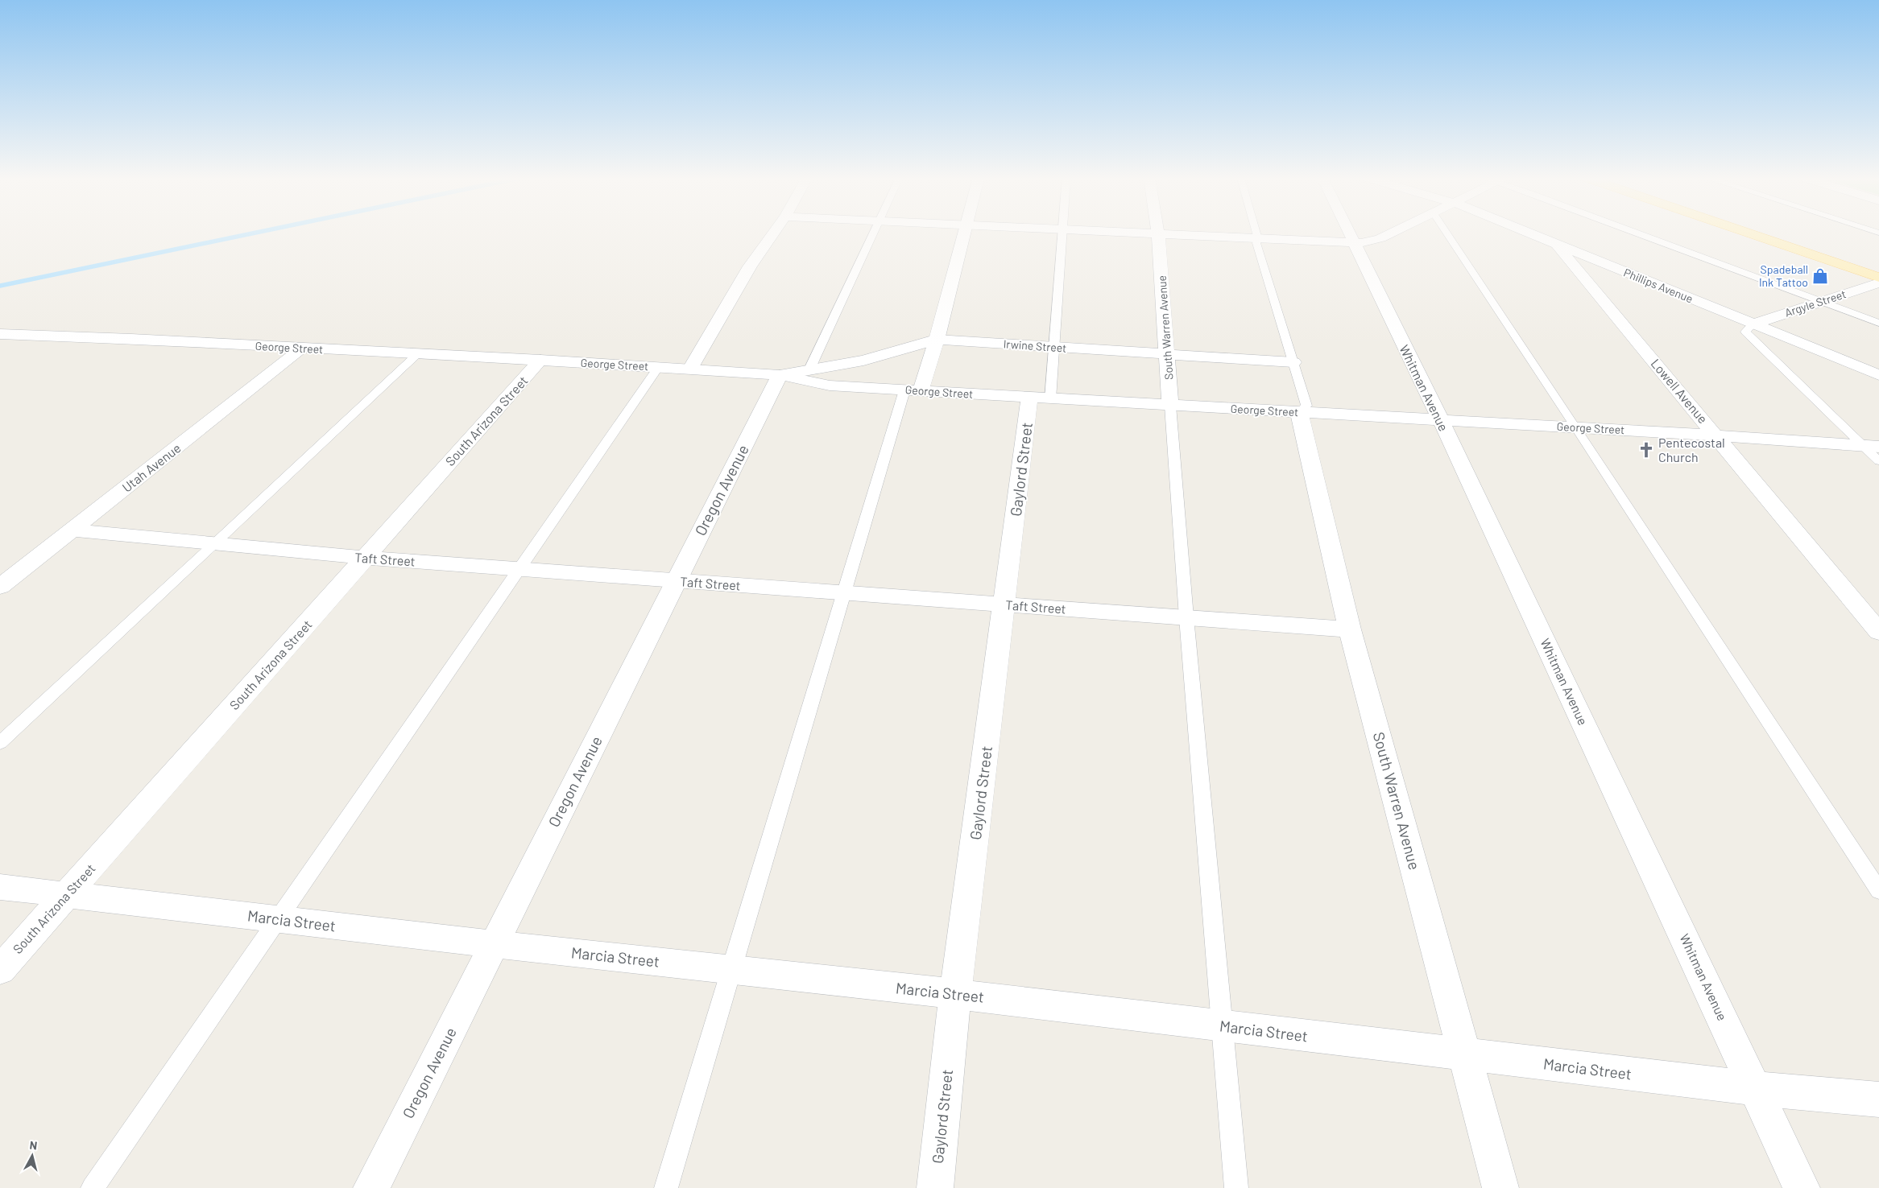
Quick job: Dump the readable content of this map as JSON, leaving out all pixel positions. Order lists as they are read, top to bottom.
{
  "streets": {
    "street": [
      "Phillips Avenue",
      "Argyle Street",
      "South Warren Avenue",
      "Irwine Street",
      "George Street",
      "Whitman Avenue",
      "Lowell Avenue",
      "South Arizona Street",
      "Utah Avenue",
      "Gaylord Street",
      "Oregon Avenue",
      "Taft Street",
      "Marcia Street"
    ]
  },
  "crossings": [
    ["Phillips Avenue", "Argyle Street"],
    ["Phillips Avenue", "Lowell Avenue"],
    ["South Warren Avenue", "Irwine Street"],
    ["South Warren Avenue", "George Street"],
    ["South Warren Avenue", "Taft Street"],
    ["South Warren Avenue", "Marcia Street"],
    ["Irwine Street", "George Street"],
    ["Irwine Street", "Oregon Avenue"],
    ["George Street", "Whitman Avenue"],
    ["George Street", "Lowell Avenue"],
    ["George Street", "South Arizona Street"],
    ["George Street", "Utah Avenue"],
    ["George Street", "Gaylord Street"],
    ["George Street", "Oregon Avenue"],
    ["Whitman Avenue", "Marcia Street"],
    ["South Arizona Street", "Taft Street"],
    ["South Arizona Street", "Marcia Street"],
    ["Utah Avenue", "Taft Street"],
    ["Gaylord Street", "Taft Street"],
    ["Gaylord Street", "Marcia Street"],
    ["Oregon Avenue", "Taft Street"],
    ["Oregon Avenue", "Marcia Street"]
  ],
  "places": {
    "shop": ["Spadeball Ink Tattoo"],
    "church": ["Pentecostal Church"]
  },
  "north": "top"
}
